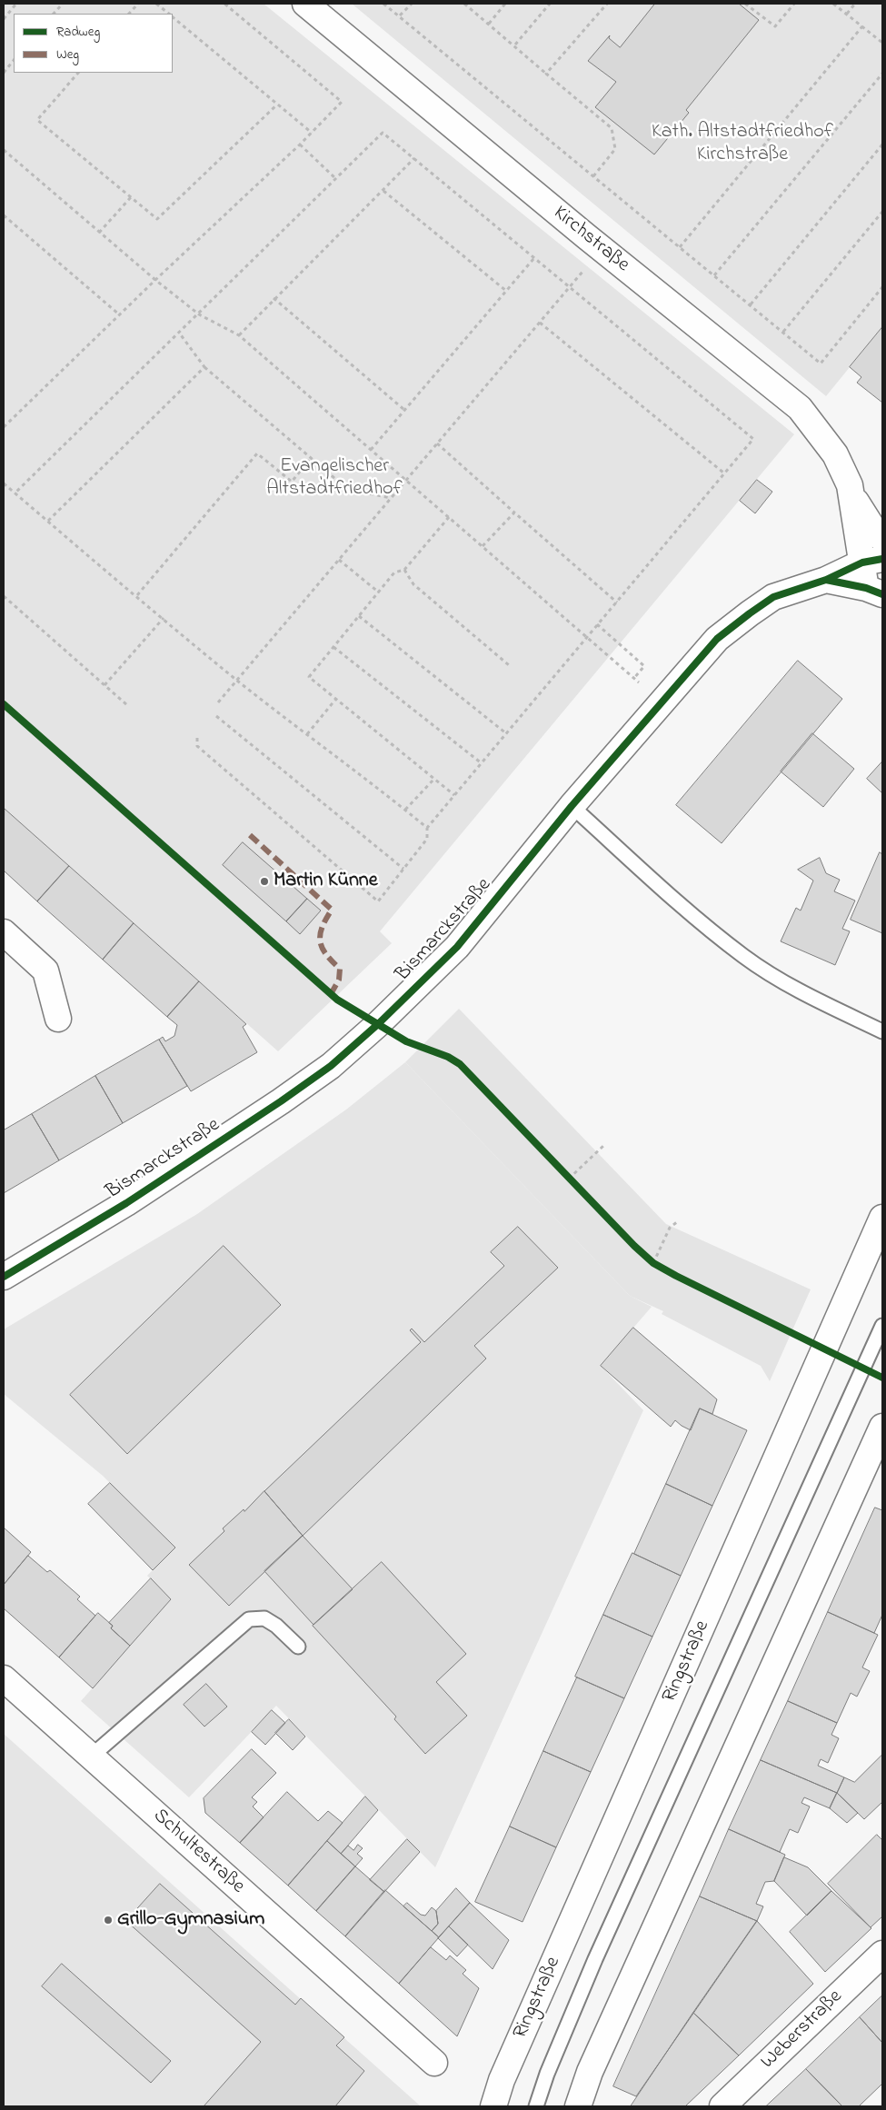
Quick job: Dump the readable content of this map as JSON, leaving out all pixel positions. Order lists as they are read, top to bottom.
{
  "streets": {
    "street": [
      "Kirchstraße",
      "Bismarckstraße",
      "Ringstraße",
      "Schultestraße",
      "Weberstraße"
    ]
  },
  "crossings": [
    ["Kirchstraße", "Bismarckstraße"]
  ],
  "parks": ["Kath. Altstadtfriedhof Kirchstraße", "Evangelischer Altstadtfriedhof"],
  "places": ["Martin Künne", "Grillo-Gymnasium"],
  "legend": ["Radweg", "Weg"]
}
